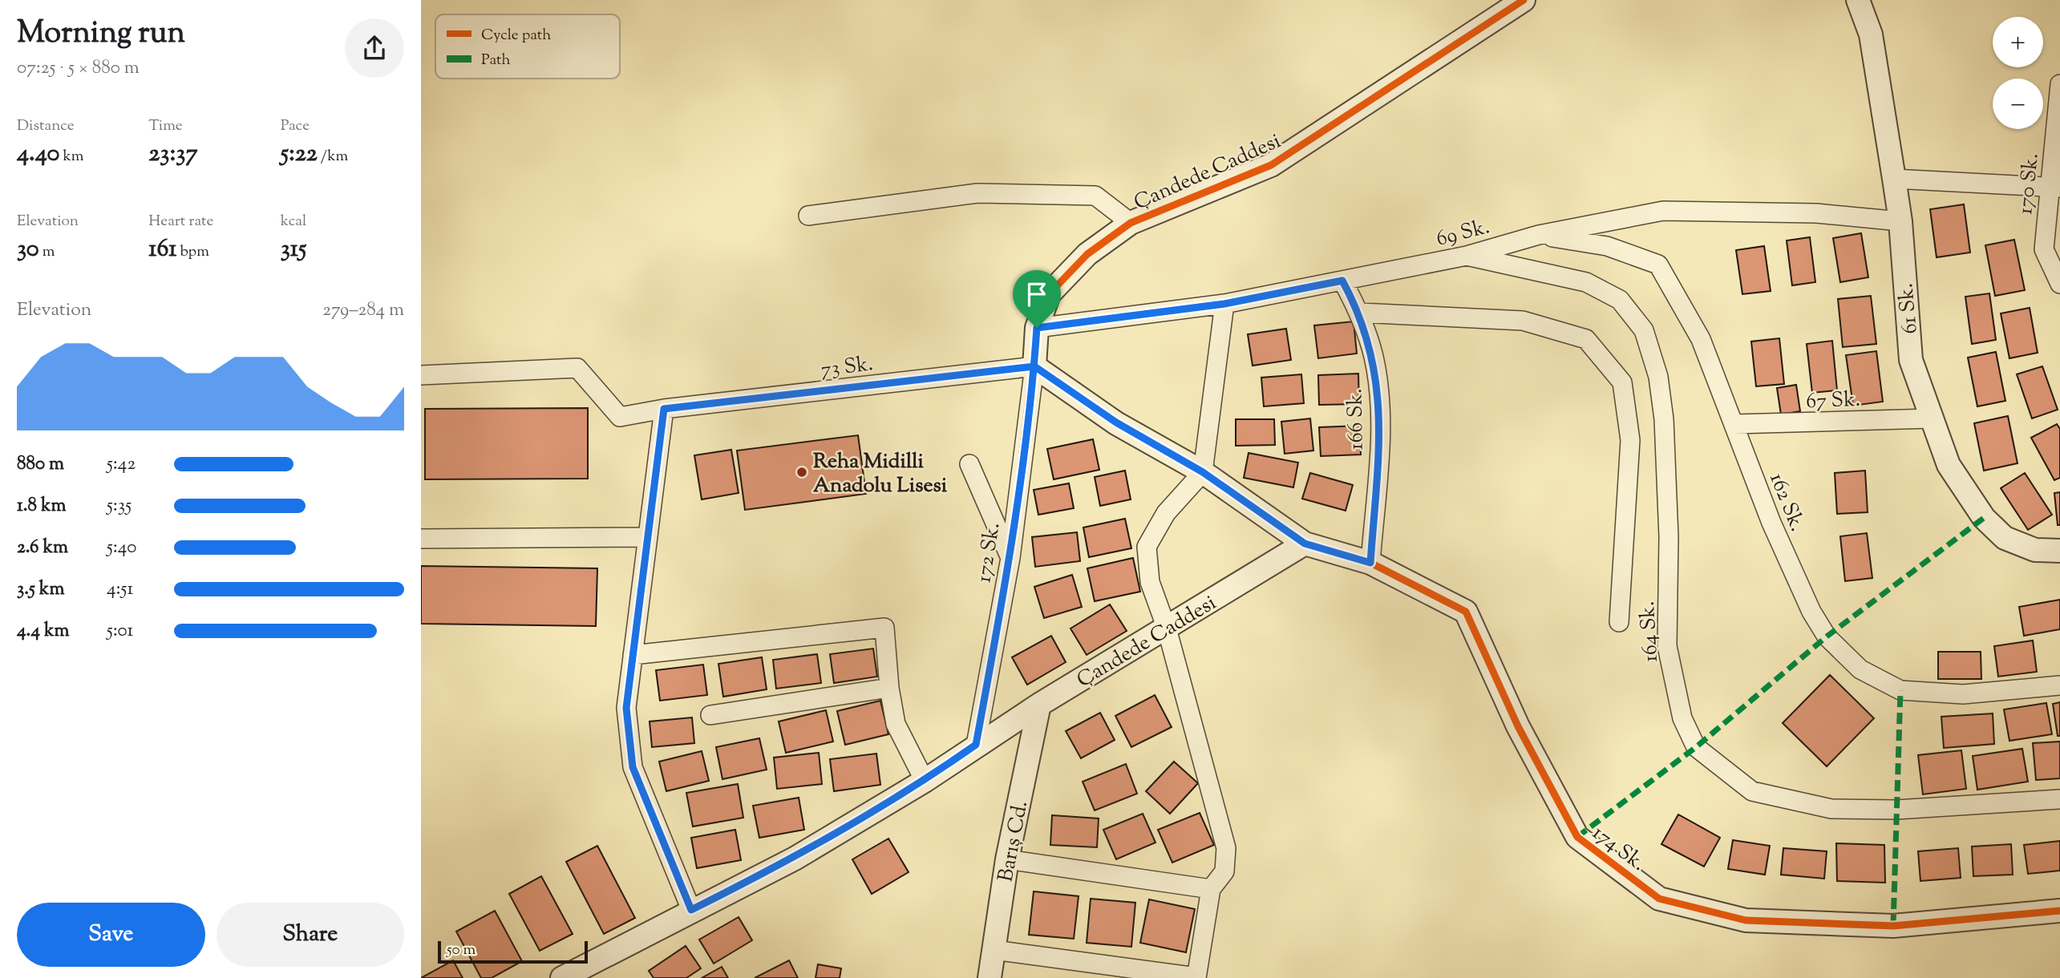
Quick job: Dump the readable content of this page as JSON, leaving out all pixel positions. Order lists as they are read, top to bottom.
{
  "streets": {
    "street": [
      "Çandede Caddesi",
      "170 Sk.",
      "69 Sk.",
      "61 Sk.",
      "73 Sk.",
      "67 Sk.",
      "166 Sk.",
      "162 Sk.",
      "172 Sk.",
      "164 Sk.",
      "Barış Cd.",
      "174 Sk."
    ]
  },
  "crossings": [
    ["Çandede Caddesi", "69 Sk."],
    ["Çandede Caddesi", "73 Sk."],
    ["Çandede Caddesi", "172 Sk."],
    ["Çandede Caddesi", "Barış Cd."],
    ["Çandede Caddesi", "174 Sk."],
    ["69 Sk.", "61 Sk."],
    ["69 Sk.", "166 Sk."],
    ["69 Sk.", "162 Sk."],
    ["69 Sk.", "164 Sk."],
    ["61 Sk.", "67 Sk."],
    ["73 Sk.", "172 Sk."],
    ["67 Sk.", "162 Sk."],
    ["166 Sk.", "174 Sk."]
  ],
  "places": ["Reha Midilli Anadolu Lisesi"],
  "legend": ["Cycle path", "Path"],
  "scale_bar": "50 m",
  "page": {
    "heading": ["Morning run", "07:25 · 5 × 880 m"],
    "map_buttons": ["+", "−"],
    "stats": [
      ["Distance", "4.40 km"],
      ["Time", "23:37"],
      ["Pace", "5:22 /km"],
      ["Elevation", "30 m"],
      ["Heart rate", "161 bpm"],
      ["kcal", "315"]
    ],
    "chart": ["Elevation", "279–284 m"],
    "list": [
      {
        "name": "880 m",
        "note": "5:42"
      },
      {
        "name": "1.8 km",
        "note": "5:35"
      },
      {
        "name": "2.6 km",
        "note": "5:40"
      },
      {
        "name": "3.5 km",
        "note": "4:51"
      },
      {
        "name": "4.4 km",
        "note": "5:01"
      }
    ],
    "buttons": ["Save", "Share"],
    "scale": "50 m"
  }
}
